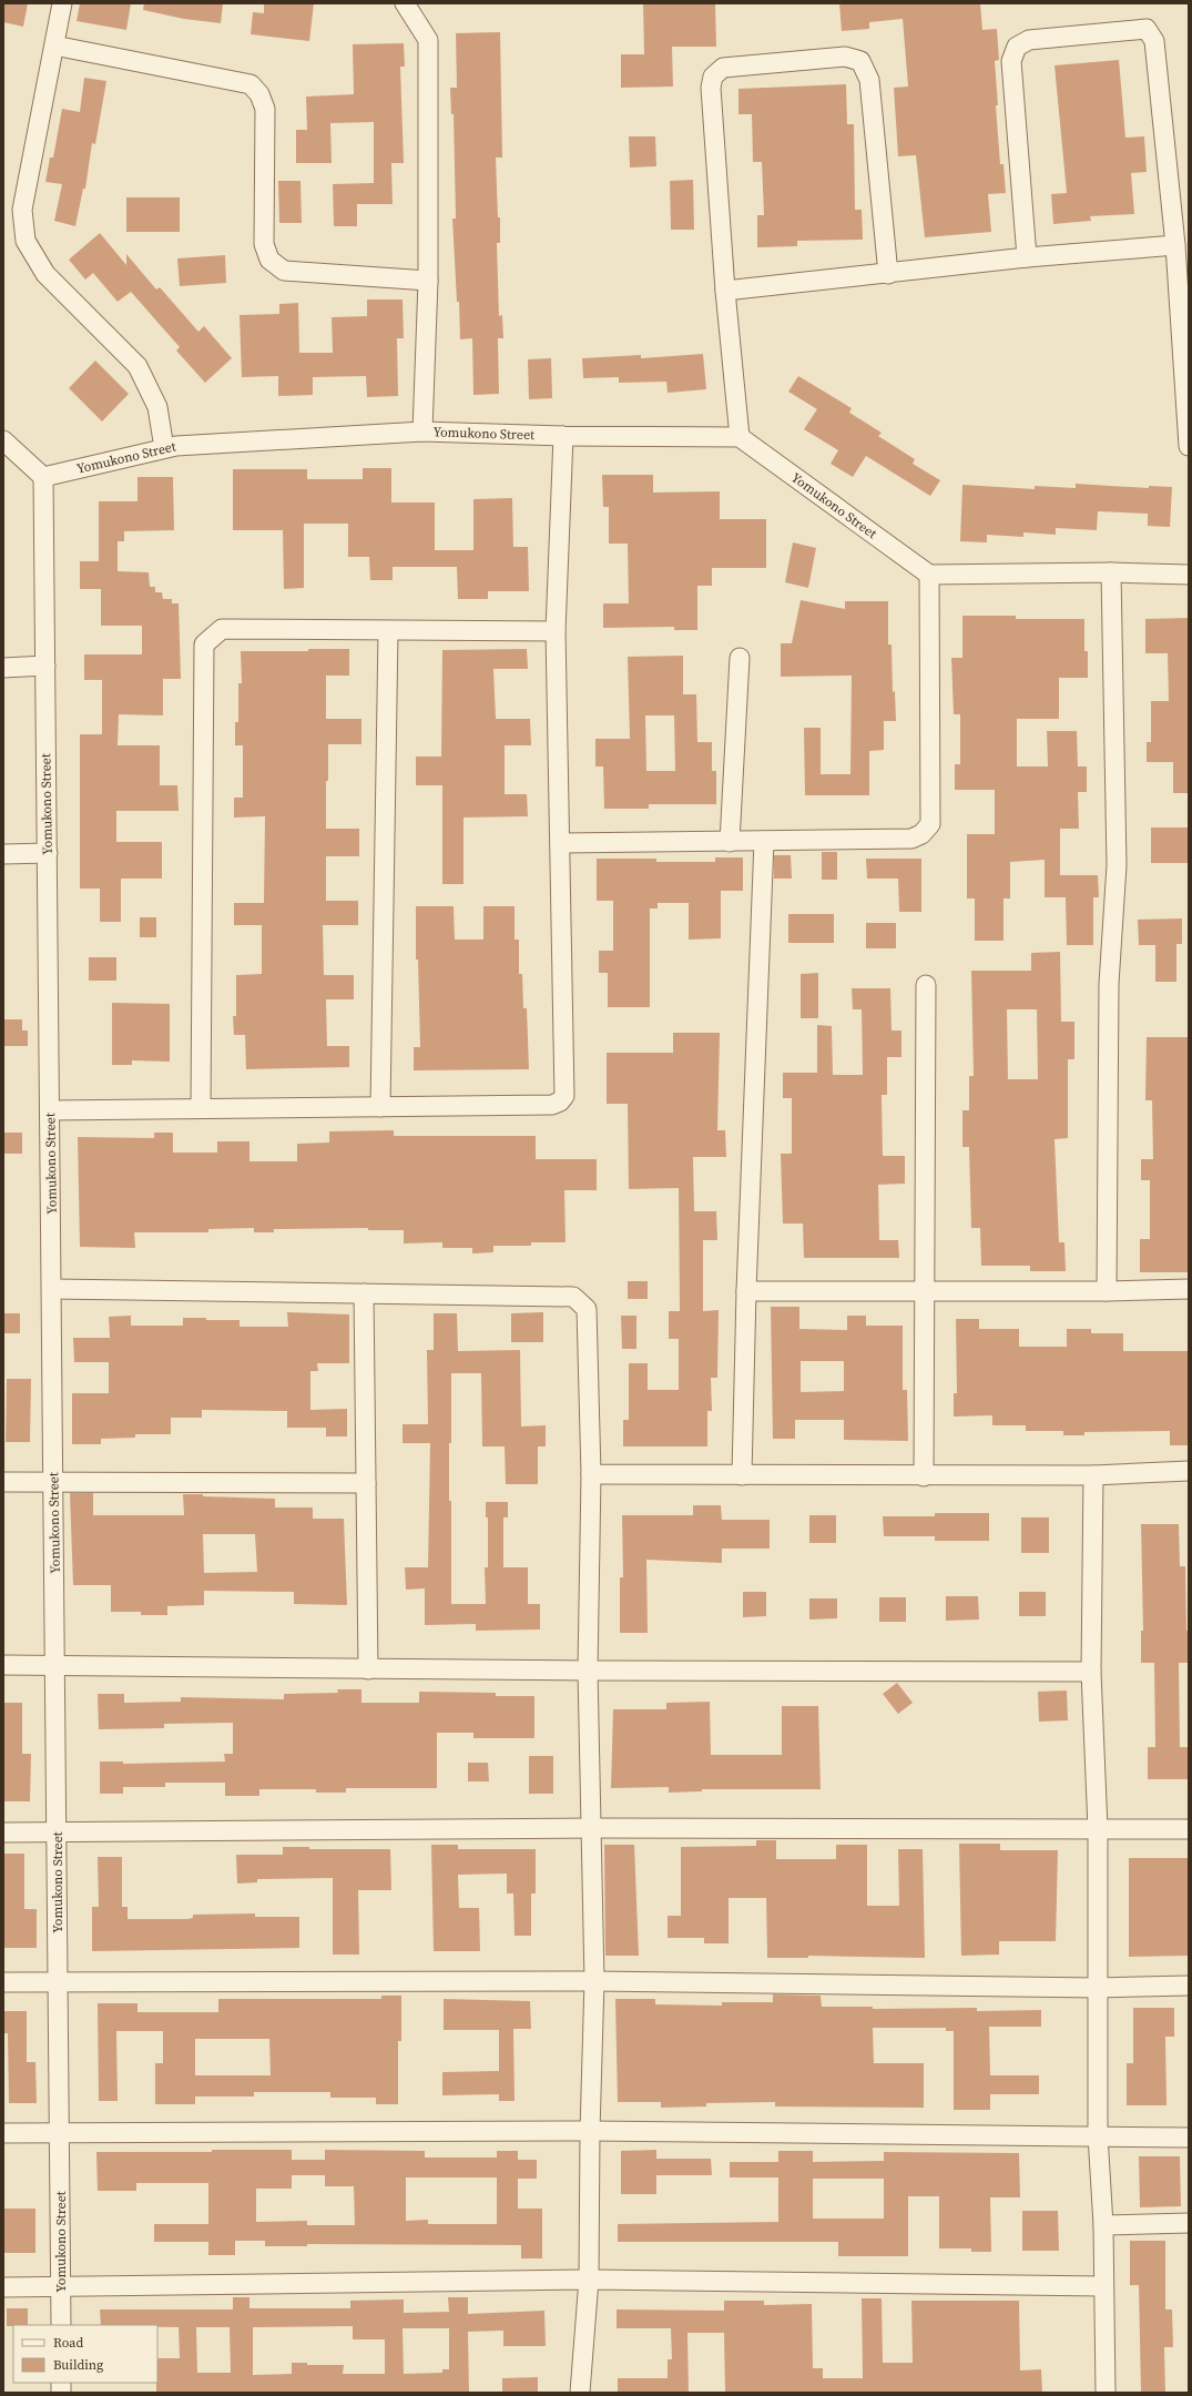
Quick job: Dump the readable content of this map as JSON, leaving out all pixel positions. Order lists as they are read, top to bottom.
{
  "streets": {
    "street": ["Yomukono Street"]
  },
  "legend": ["Road", "Building"]
}
